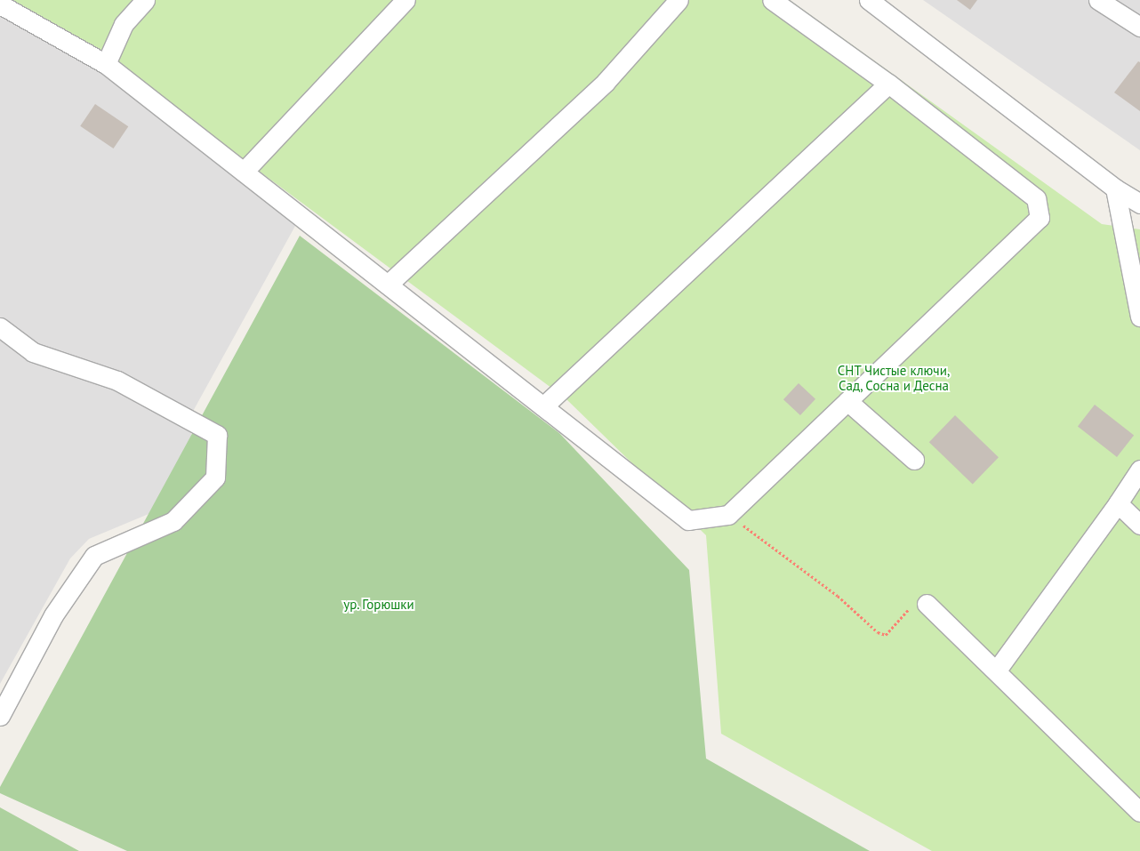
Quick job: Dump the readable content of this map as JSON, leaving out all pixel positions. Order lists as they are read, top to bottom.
{
  "parks": ["СНТ Чистые ключи, Сад, Сосна и Десна", "ур. Горюшки"]
}
